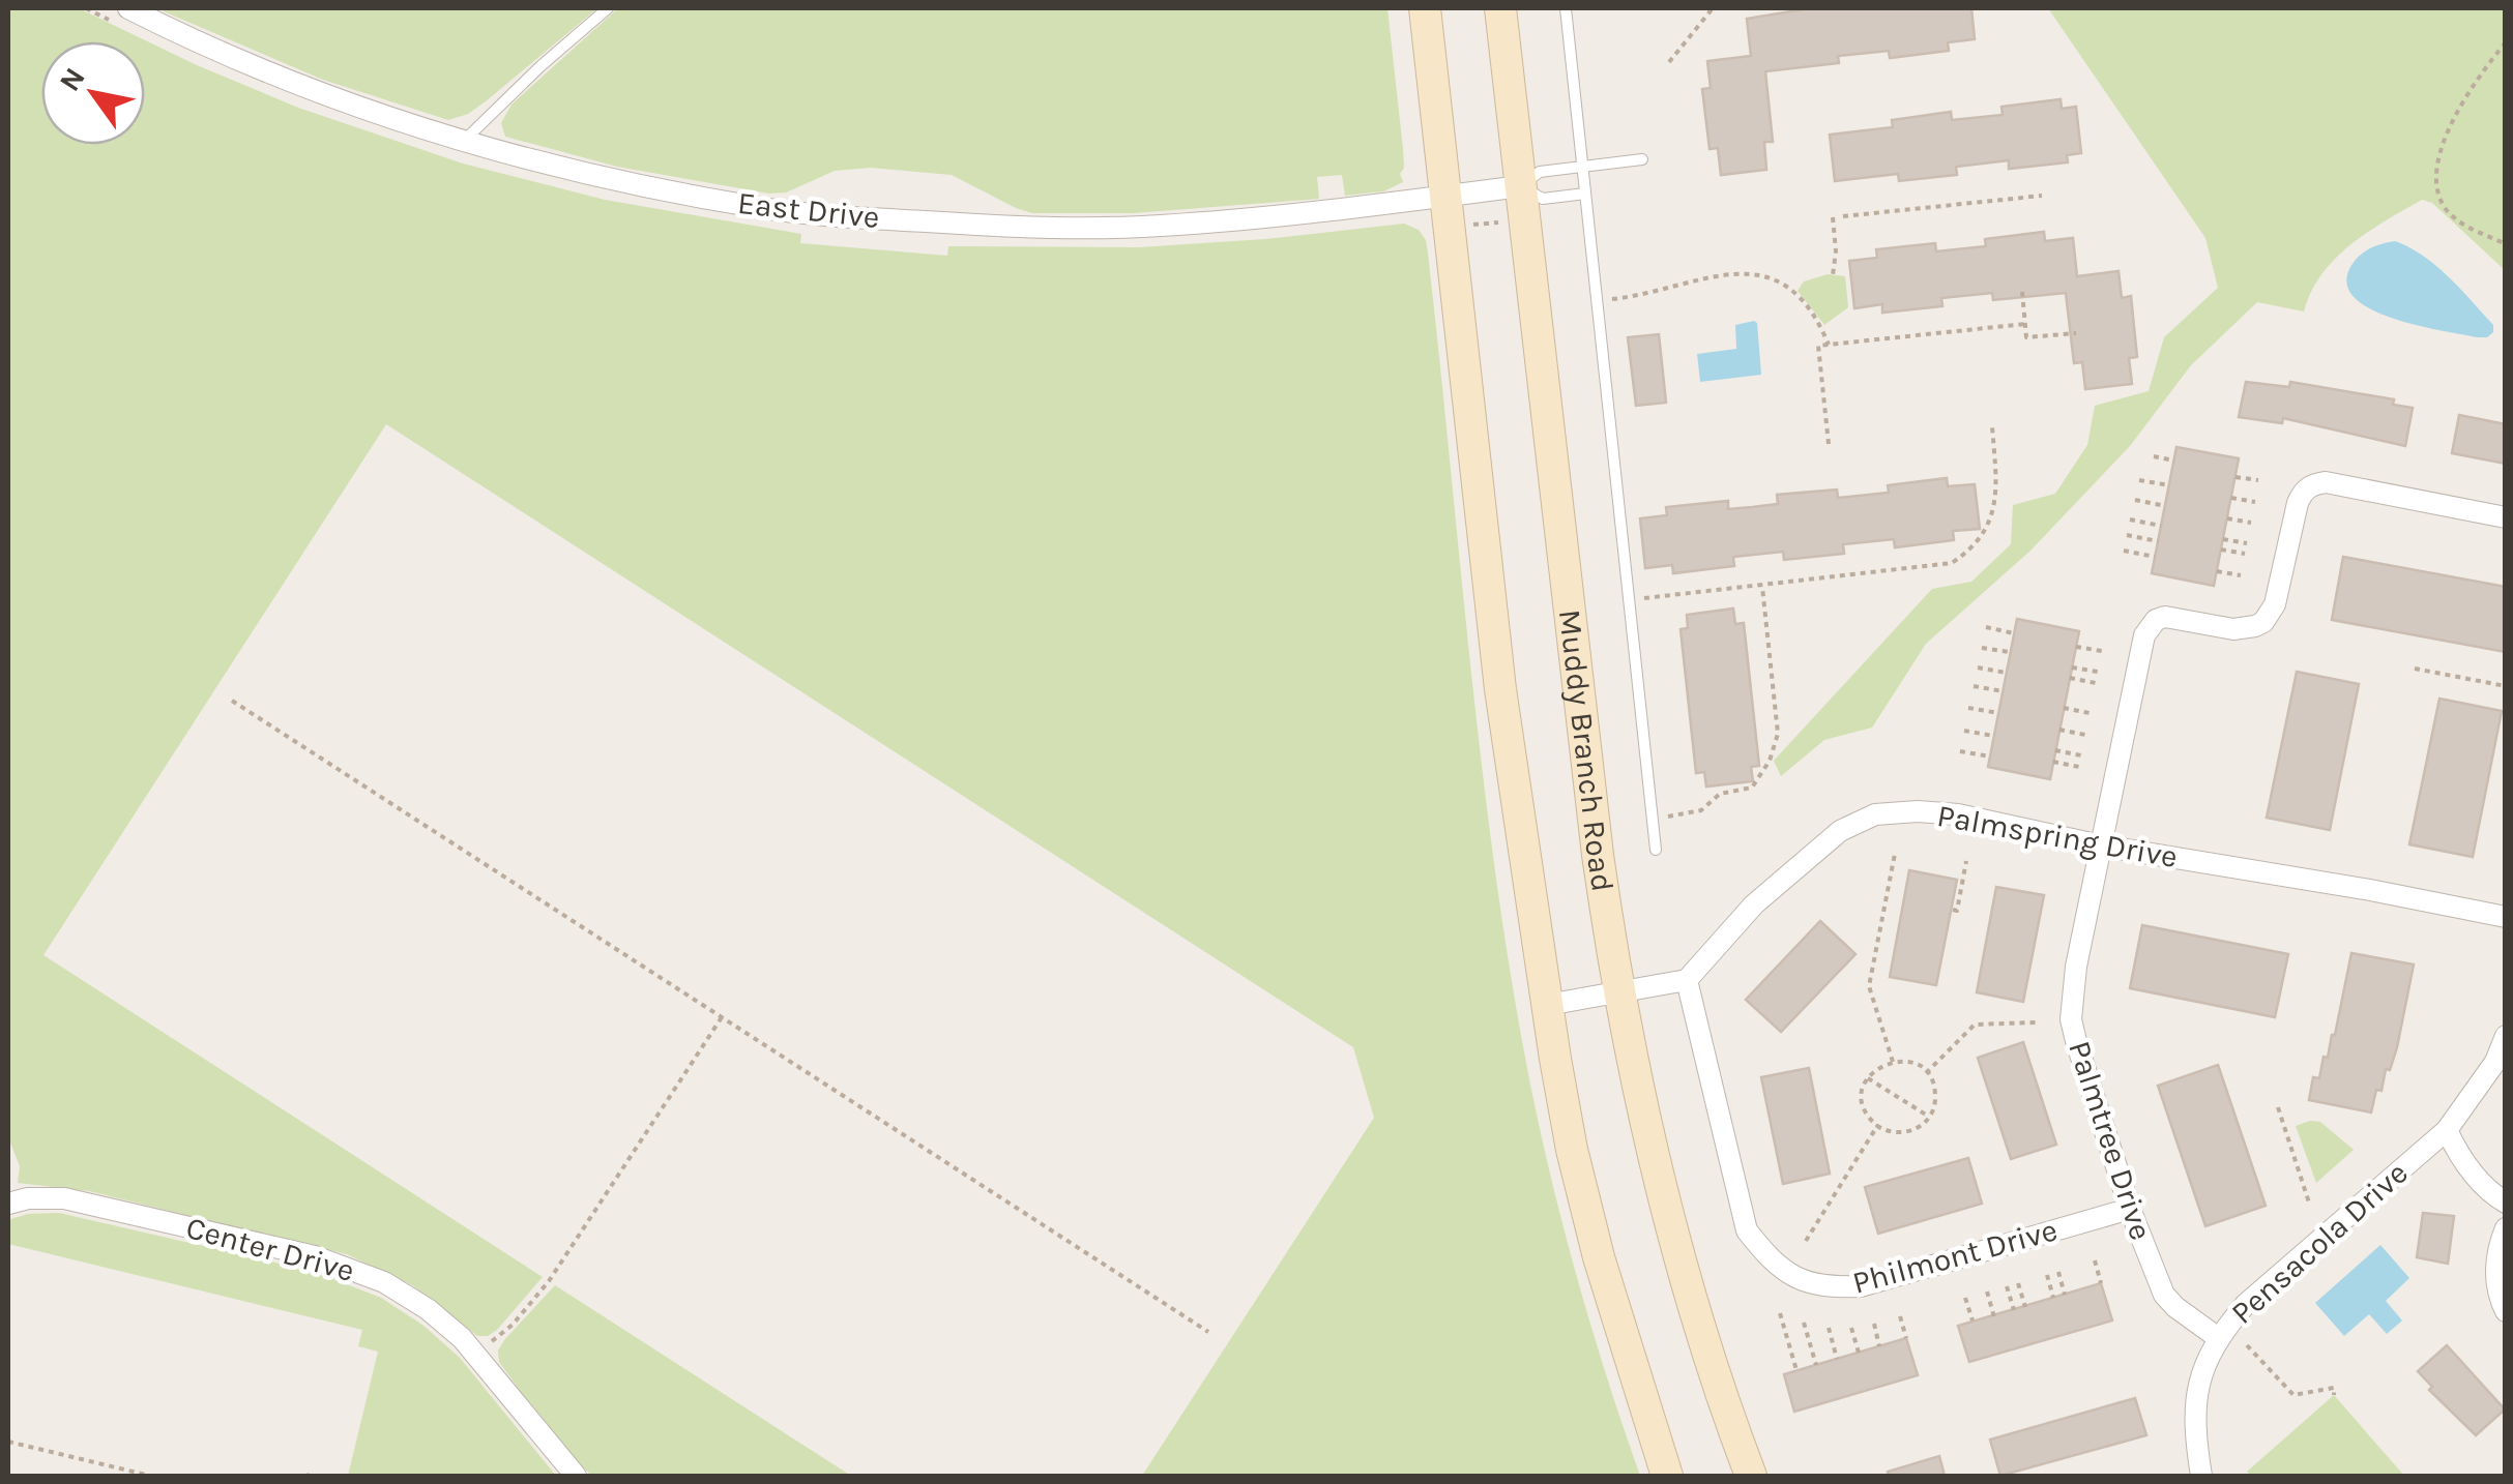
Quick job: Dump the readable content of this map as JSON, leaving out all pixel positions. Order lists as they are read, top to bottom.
{
  "streets": {
    "main road": ["Muddy Branch Road"],
    "street": [
      "East Drive",
      "Palmspring Drive",
      "Palmtree Drive",
      "Pensacola Drive",
      "Center Drive",
      "Philmont Drive"
    ]
  },
  "crossings": [
    ["East Drive", "Muddy Branch Road"],
    ["Palmspring Drive", "Palmtree Drive"],
    ["Palmspring Drive", "Philmont Drive"],
    ["Palmtree Drive", "Pensacola Drive"],
    ["Palmtree Drive", "Philmont Drive"]
  ],
  "north": "top left"
}
